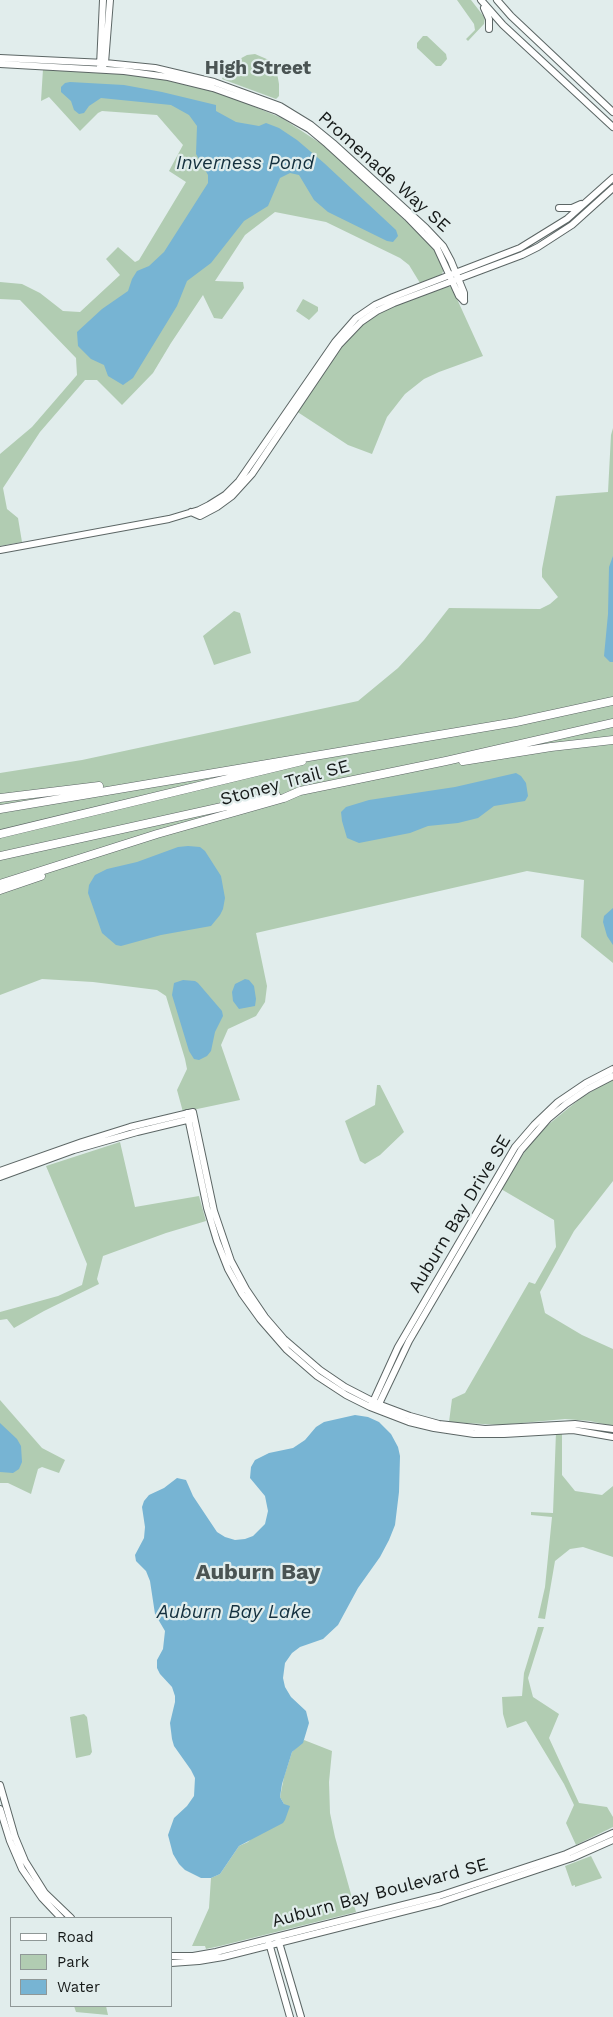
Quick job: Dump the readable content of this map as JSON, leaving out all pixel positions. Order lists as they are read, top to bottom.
{
  "streets": {
    "highway": ["Stoney Trail SE"],
    "street": ["Promenade Way SE", "Auburn Bay Drive SE", "Auburn Bay Boulevard SE"]
  },
  "districts": ["High Street", "Auburn Bay"],
  "water": ["Inverness Pond", "Auburn Bay Lake"],
  "legend": ["Road", "Park", "Water"]
}
